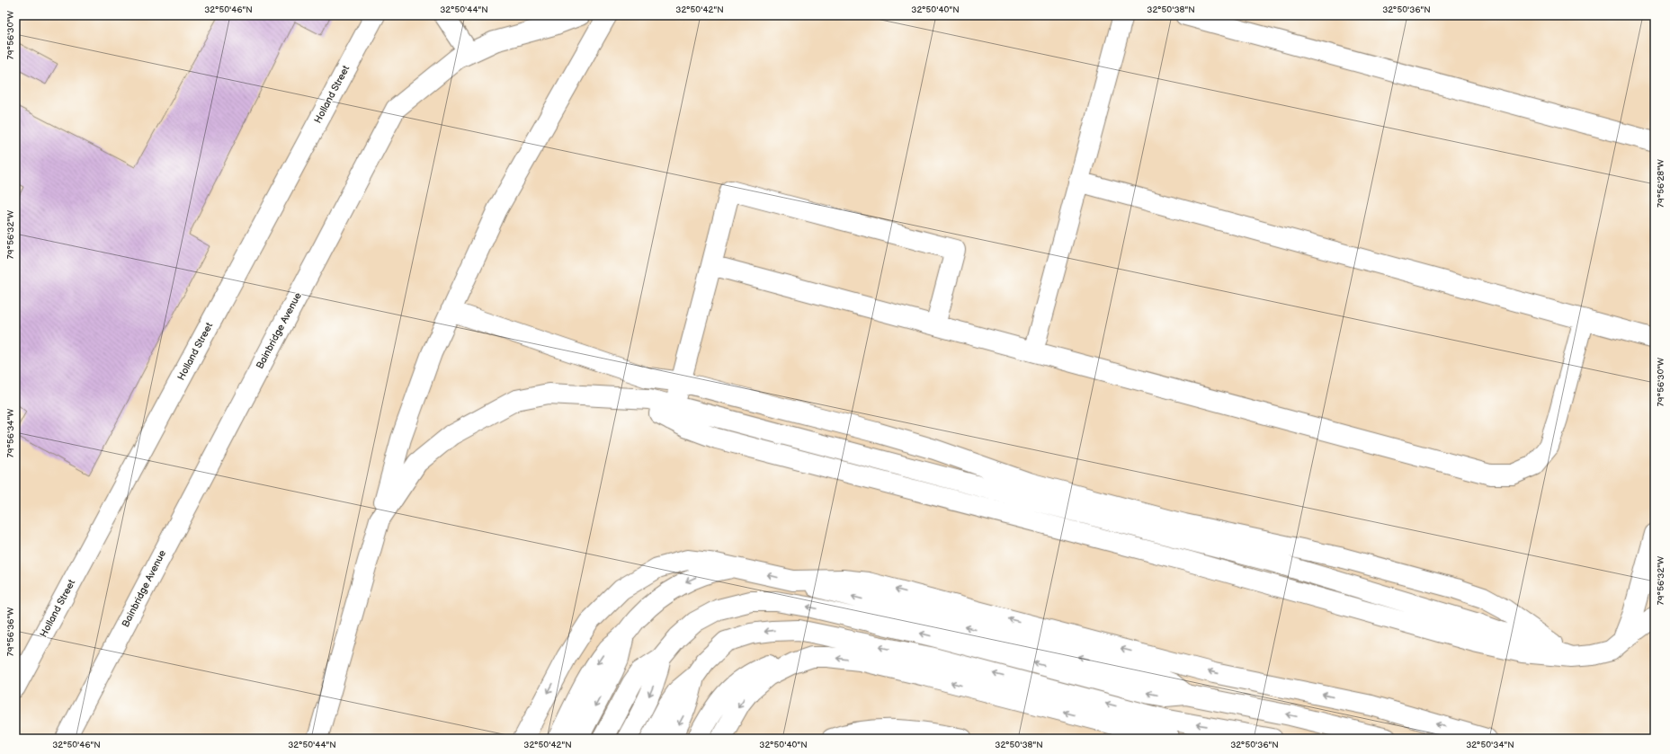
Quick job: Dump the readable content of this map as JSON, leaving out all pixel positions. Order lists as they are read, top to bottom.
{
  "streets": {
    "street": ["Holland Street", "Bainbridge Avenue"]
  },
  "coordinates": [
    "32°50'46\"N",
    "32°50'44\"N",
    "32°50'42\"N",
    "32°50'40\"N",
    "32°50'38\"N",
    "32°50'36\"N",
    "79°56'30\"W",
    "79°56'28\"W",
    "79°56'32\"W",
    "79°56'34\"W",
    "79°56'36\"W",
    "32°50'34\"N"
  ]
}
